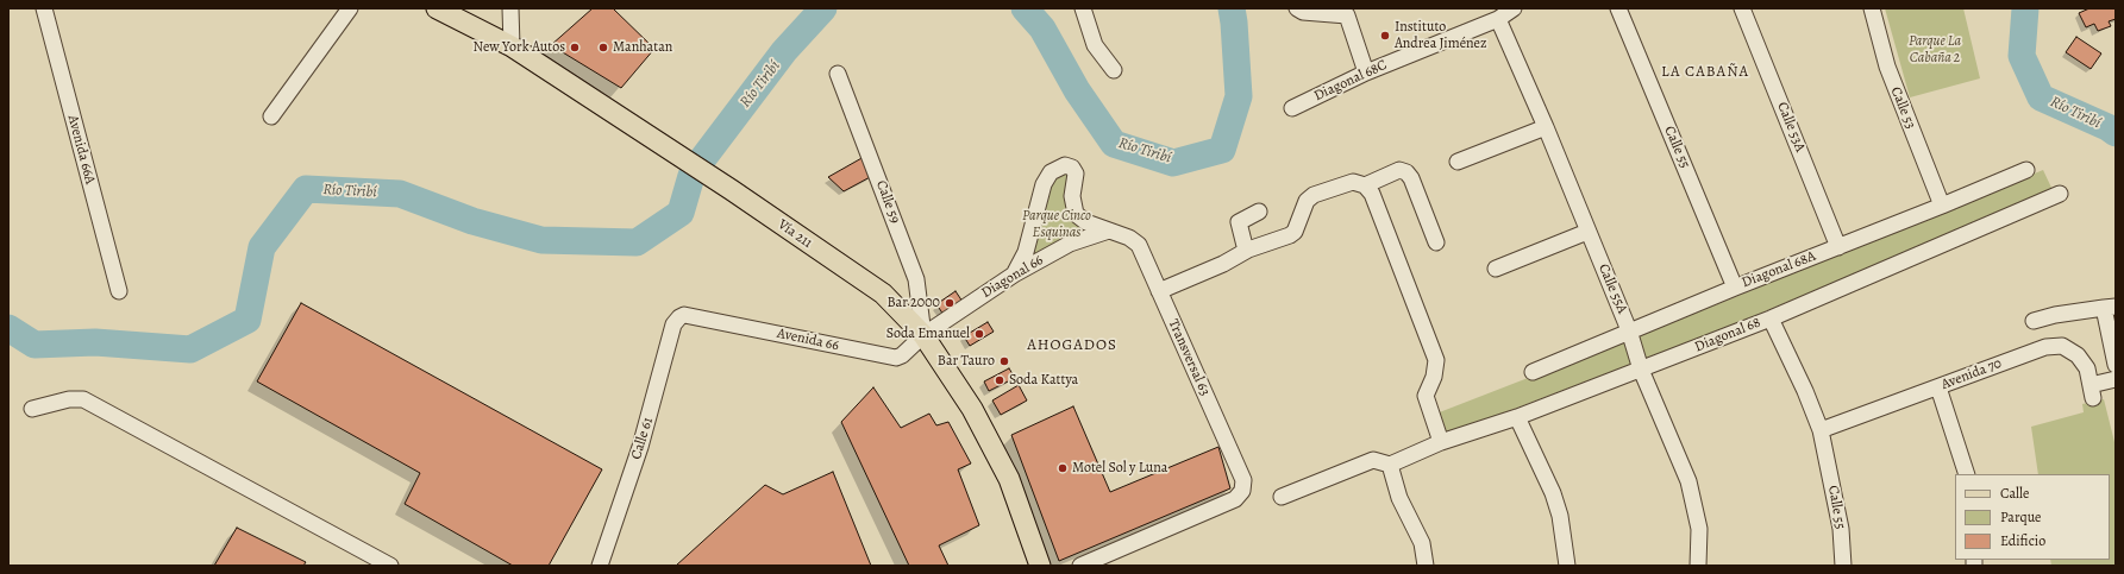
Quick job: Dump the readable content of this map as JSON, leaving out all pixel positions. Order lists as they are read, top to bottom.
{
  "streets": {
    "main road": ["Vía 211"],
    "street": [
      "Diagonal 68C",
      "Calle 53",
      "Calle 53A",
      "Calle 55",
      "Avenida 66A",
      "Calle 59",
      "Diagonal 68A",
      "Diagonal 66",
      "Calle 55A",
      "Diagonal 68",
      "Avenida 66",
      "Transversal 63",
      "Avenida 70",
      "Calle 61"
    ]
  },
  "crossings": [
    ["Diagonal 68C", "Calle 55A"],
    ["Calle 53", "Diagonal 68A"],
    ["Calle 53A", "Diagonal 68A"],
    ["Calle 55", "Diagonal 68A"],
    ["Calle 55", "Diagonal 68"],
    ["Calle 55", "Avenida 70"],
    ["Calle 59", "Vía 211"],
    ["Calle 59", "Diagonal 66"],
    ["Calle 59", "Avenida 66"],
    ["Vía 211", "Diagonal 66"],
    ["Vía 211", "Avenida 66"],
    ["Diagonal 68A", "Calle 55A"],
    ["Diagonal 66", "Avenida 66"],
    ["Diagonal 66", "Transversal 63"],
    ["Calle 55A", "Diagonal 68"],
    ["Avenida 66", "Calle 61"]
  ],
  "districts": ["LA CABAÑA", "AHOGADOS"],
  "water": ["Río Tiribí"],
  "parks": ["Parque La Cabaña 2", "Parque Cinco Esquinas"],
  "places": [
    "Instituto Andrea Jiménez",
    "New York Autos",
    "Manhatan",
    "Bar 2000",
    "Soda Emanuel",
    "Bar Tauro",
    "Soda Kattya",
    "Motel Sol y Luna"
  ],
  "legend": ["Calle", "Parque", "Edificio"]
}
